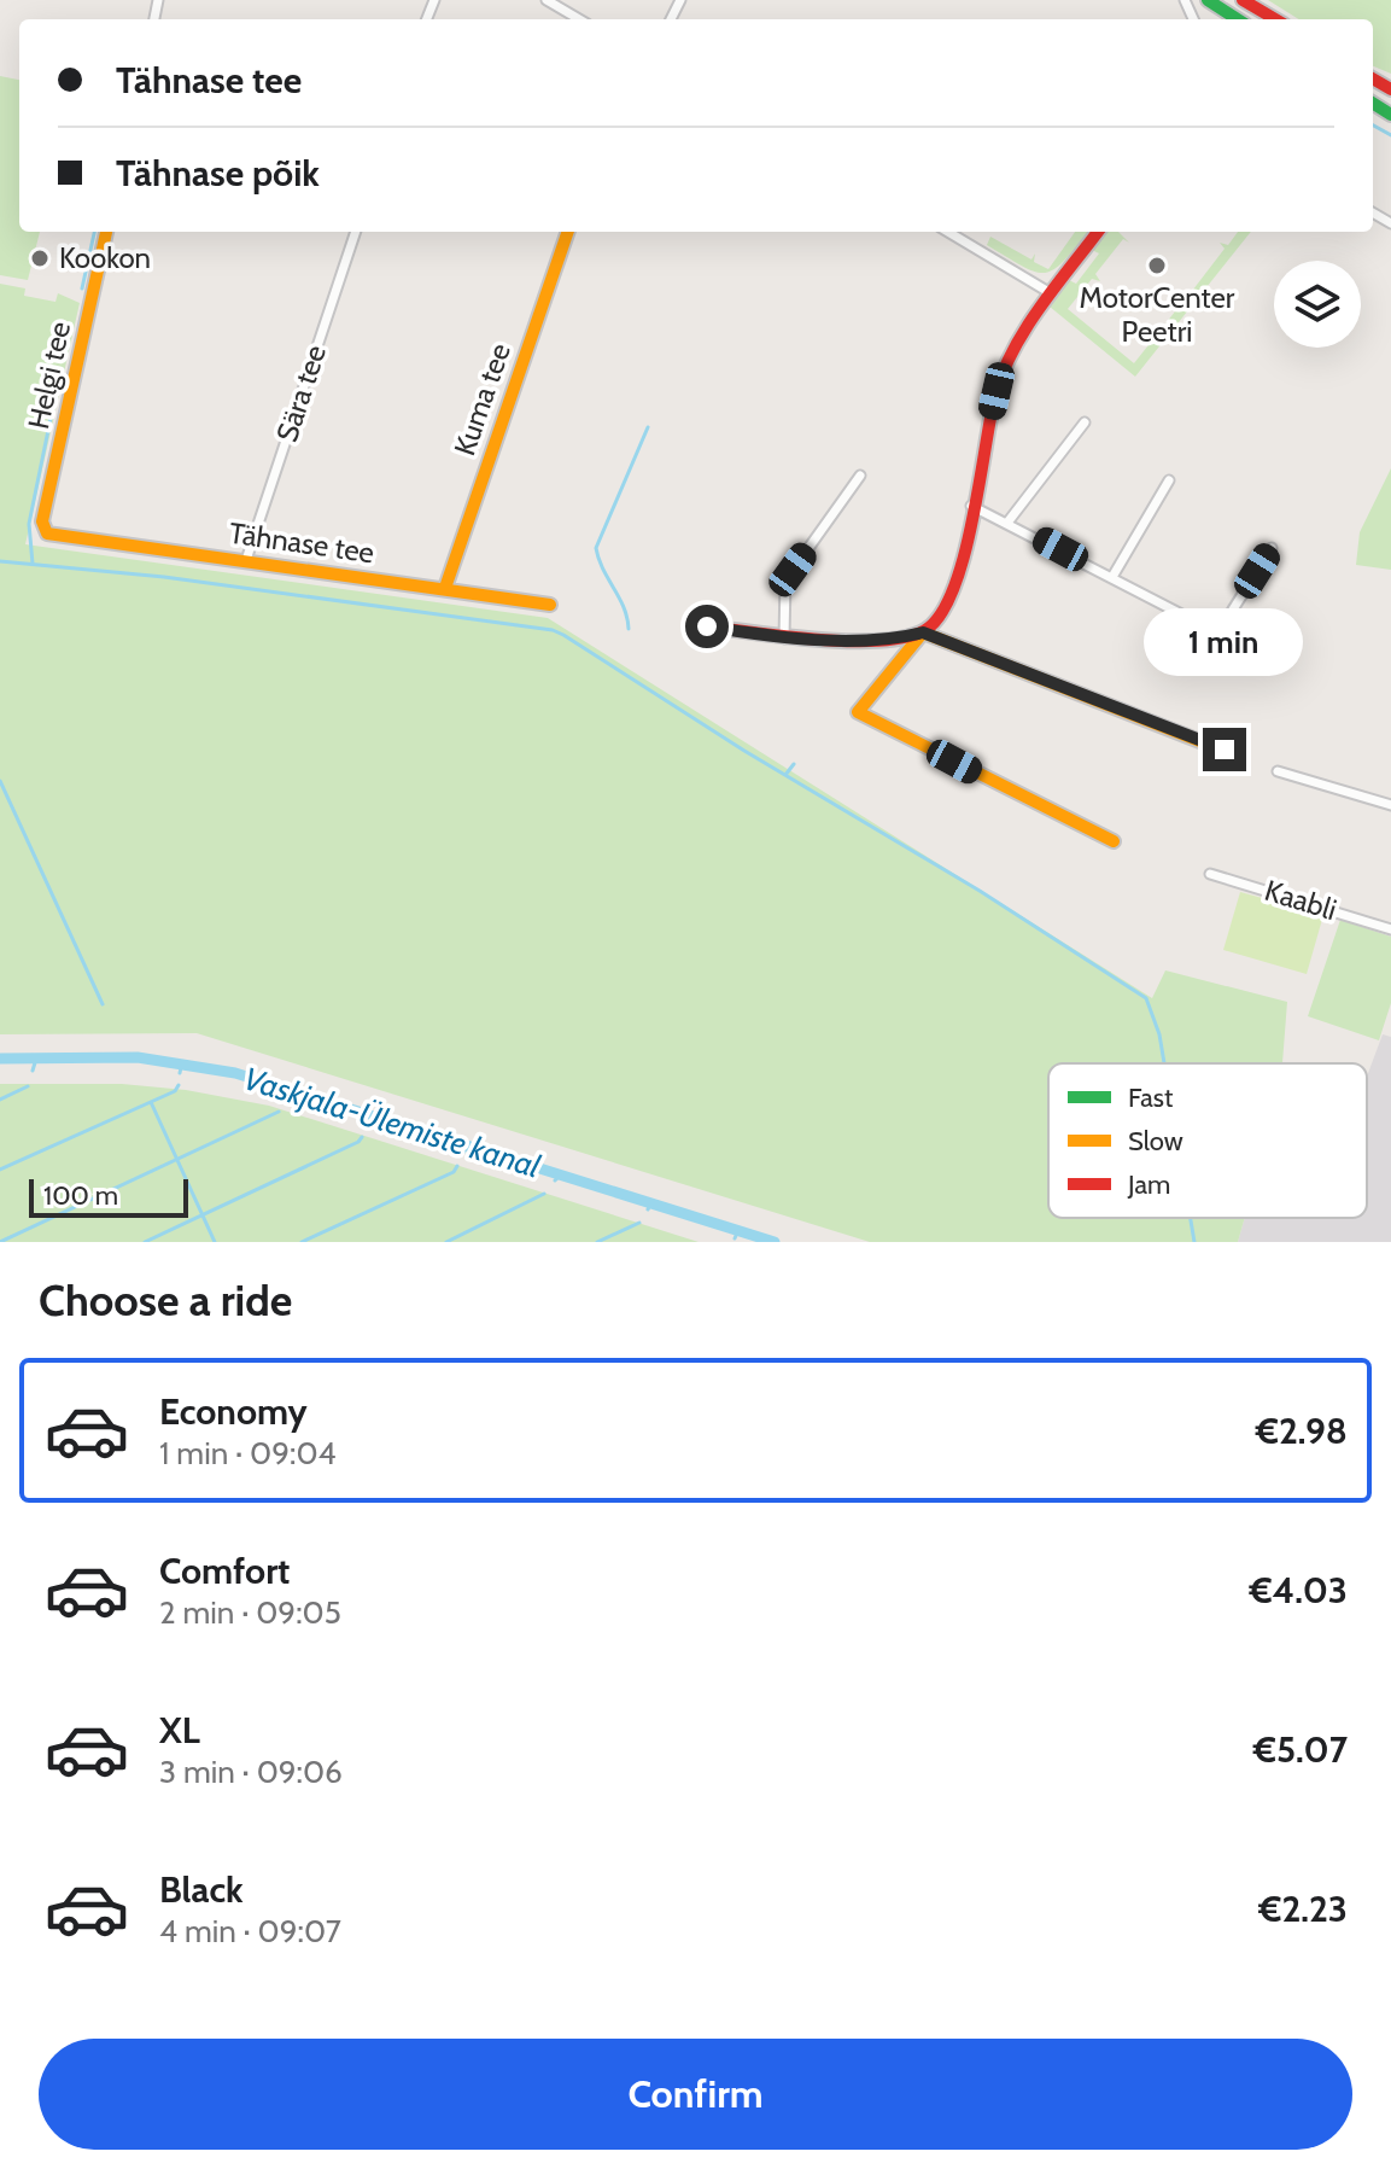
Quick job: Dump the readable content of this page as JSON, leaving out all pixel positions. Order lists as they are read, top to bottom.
{
  "streets": {
    "main road": ["Helgi tee", "Kuma tee", "Tähnase tee"],
    "street": ["Sära tee", "Kaabli"]
  },
  "crossings": [
    ["Helgi tee", "Tähnase tee"],
    ["Sära tee", "Tähnase tee"],
    ["Kuma tee", "Tähnase tee"]
  ],
  "water": ["Vaskjala-Ülemiste kanal"],
  "places": ["Kookon", "MotorCenter Peetri"],
  "legend": ["Fast", "Slow", "Jam"],
  "scale_bar": "100 m",
  "page": {
    "banner": ["Tähnase tee", "Tähnase põik"],
    "bubble": "1 min",
    "scale": "100 m",
    "heading": "Choose a ride",
    "list": [
      {
        "name": "Economy",
        "note": "1 min · 09:04",
        "value": "€2.98"
      },
      {
        "name": "Comfort",
        "note": "2 min · 09:05",
        "value": "€4.03"
      },
      {
        "name": "XL",
        "note": "3 min · 09:06",
        "value": "€5.07"
      },
      {
        "name": "Black",
        "note": "4 min · 09:07",
        "value": "€2.23"
      }
    ],
    "buttons": "Confirm"
  }
}
